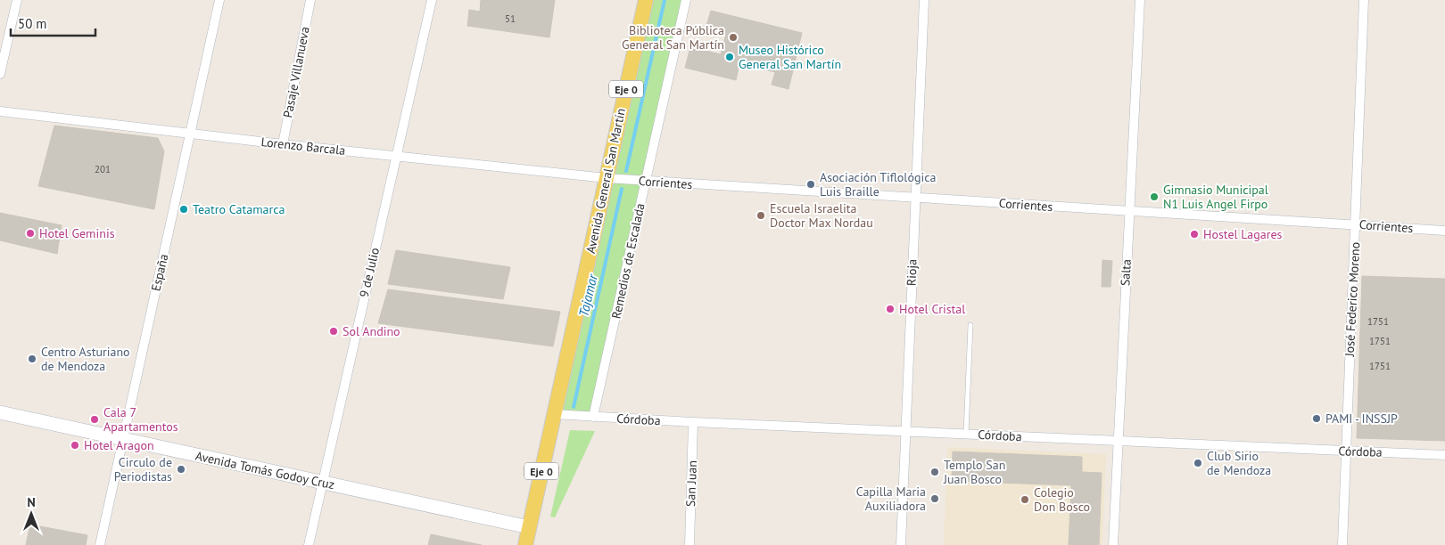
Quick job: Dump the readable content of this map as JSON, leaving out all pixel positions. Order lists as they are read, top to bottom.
{
  "streets": {
    "main road": ["Eje 0", "Avenida General San Martín", "Avenida Tomás Godoy Cruz"],
    "street": [
      "Pasaje Villanueva",
      "Lorenzo Barcala",
      "Corrientes",
      "Remedios de Escalada",
      "España",
      "9 de Julio",
      "Rioja",
      "Salta",
      "José Federico Moreno",
      "Córdoba",
      "San Juan"
    ]
  },
  "crossings": [
    ["Pasaje Villanueva", "Lorenzo Barcala"],
    ["Lorenzo Barcala", "Avenida General San Martín"],
    ["Lorenzo Barcala", "Corrientes"],
    ["Lorenzo Barcala", "España"],
    ["Lorenzo Barcala", "9 de Julio"],
    ["Avenida General San Martín", "Corrientes"],
    ["Avenida General San Martín", "Córdoba"],
    ["Avenida General San Martín", "Avenida Tomás Godoy Cruz"],
    ["Corrientes", "Remedios de Escalada"],
    ["Corrientes", "Rioja"],
    ["Corrientes", "Salta"],
    ["Corrientes", "José Federico Moreno"],
    ["Remedios de Escalada", "Córdoba"],
    ["España", "Avenida Tomás Godoy Cruz"],
    ["9 de Julio", "Avenida Tomás Godoy Cruz"],
    ["Rioja", "Córdoba"],
    ["Salta", "Córdoba"],
    ["José Federico Moreno", "Córdoba"],
    ["Córdoba", "San Juan"]
  ],
  "water": ["Tajamar"],
  "places": [
    "Biblioteca Pública General San Martín",
    "Museo Histórico General San Martín",
    "Asociación Tiflológica Luis Braille",
    "Gimnasio Municipal N1 Luis Angel Firpo",
    "Teatro Catamarca",
    "Escuela Israelita Doctor Max Nordau",
    "Hotel Geminis",
    "Hostel Lagares",
    "Hotel Cristal",
    "Sol Andino",
    "Centro Asturiano de Mendoza",
    "PAMI - INSSJP",
    "Cala 7 Apartamentos",
    "Hotel Aragon",
    "Club Sirio de Mendoza",
    "Circulo de Periodistas",
    "Templo San Juan Bosco",
    "Capilla Maria Auxiliadora",
    "Colegio Don Bosco"
  ],
  "house_numbers": [
    "51",
    "201",
    "1751",
    "1751",
    "1751"
  ],
  "scale_bar": "50 m",
  "north": "top"
}
